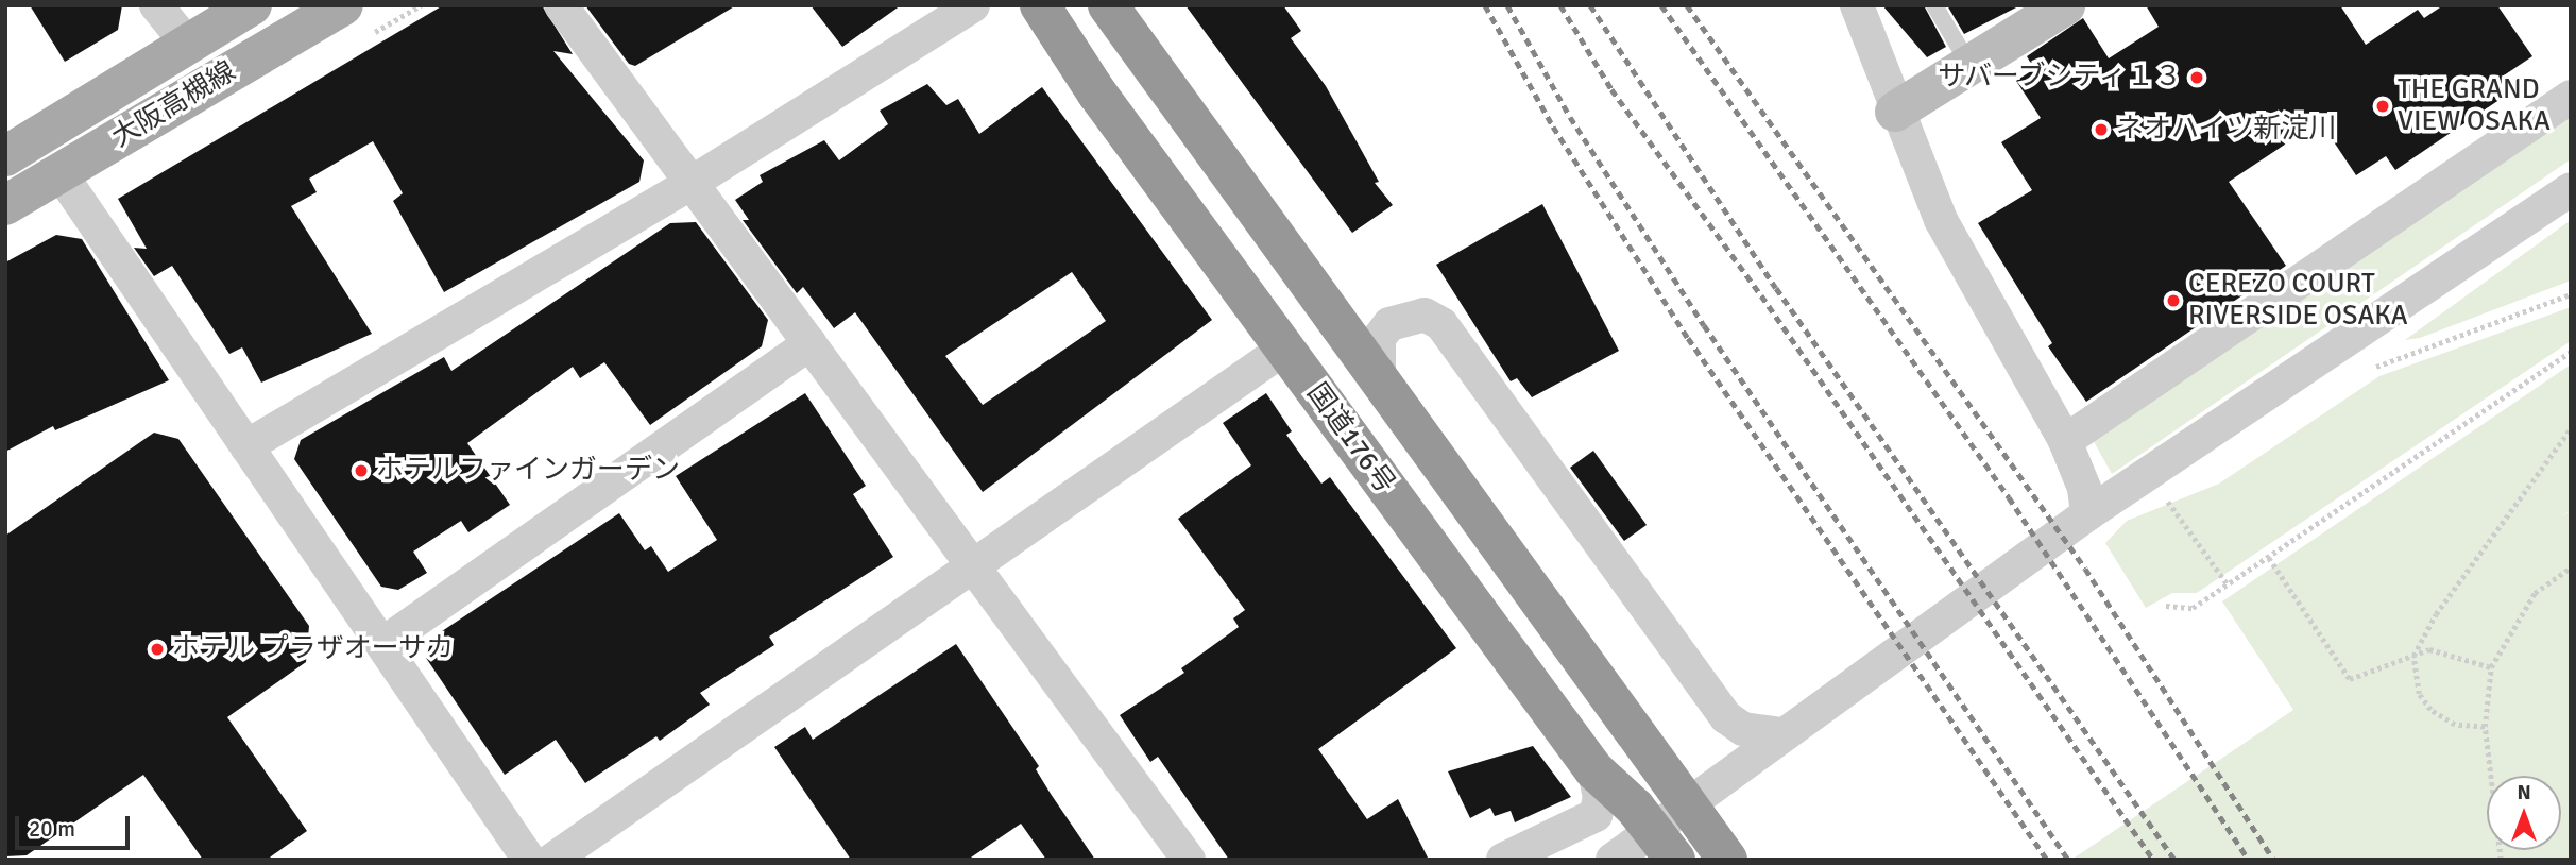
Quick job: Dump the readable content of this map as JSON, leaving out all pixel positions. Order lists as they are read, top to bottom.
{
  "streets": {
    "highway": ["国道176号"],
    "main road": ["大阪高槻線"]
  },
  "places": [
    "サバーブシティ１３",
    "THE GRAND VIEW OSAKA",
    "ネオハイツ新淀川",
    "CEREZO COURT RIVERSIDE OSAKA",
    "ホテルファインガーデン",
    "ホテル プラザオーサカ"
  ],
  "scale_bar": "20 m",
  "north": "top"
}
